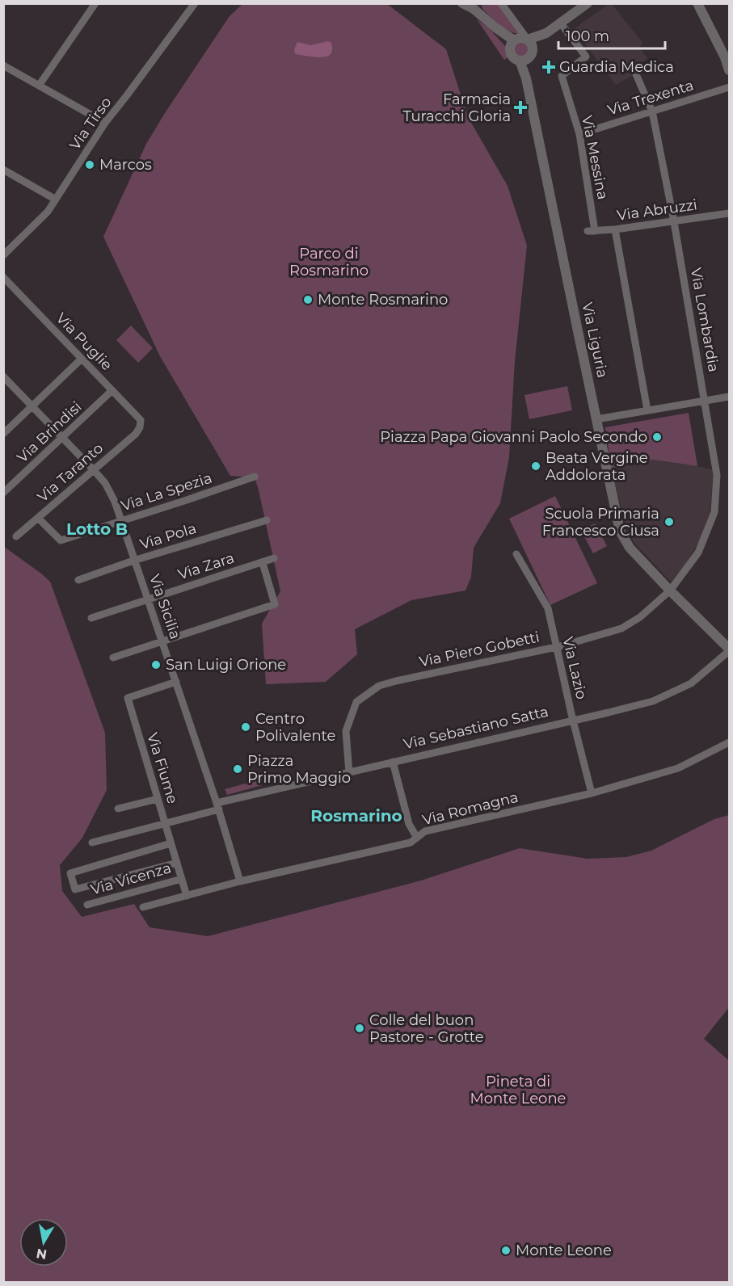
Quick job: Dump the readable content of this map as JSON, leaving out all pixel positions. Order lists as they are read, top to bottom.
{
  "streets": {
    "street": [
      "Via Trexenta",
      "Via Tirso",
      "Via Messina",
      "Via Abruzzi",
      "Via Lombardia",
      "Via Liguria",
      "Via Puglie",
      "Via Brindisi",
      "Via Taranto",
      "Via La Spezia",
      "Via Pola",
      "Via Zara",
      "Via Sicilia",
      "Via Piero Gobetti",
      "Via Lazio",
      "Via Sebastiano Satta",
      "Via Fiume",
      "Via Romagna",
      "Via Vicenza"
    ]
  },
  "crossings": [
    ["Via Trexenta", "Via Messina"],
    ["Via Trexenta", "Via Lombardia"],
    ["Via Messina", "Via Abruzzi"],
    ["Via Abruzzi", "Via Lombardia"],
    ["Via Lombardia", "Via Liguria"],
    ["Via Lombardia", "Via Piero Gobetti"],
    ["Via Liguria", "Via Piero Gobetti"],
    ["Via Liguria", "Via Sebastiano Satta"],
    ["Via Puglie", "Via Brindisi"],
    ["Via Puglie", "Via Taranto"],
    ["Via Brindisi", "Via Sicilia"],
    ["Via Taranto", "Via La Spezia"],
    ["Via Taranto", "Via Sicilia"],
    ["Via La Spezia", "Via Sicilia"],
    ["Via Pola", "Via Sicilia"],
    ["Via Zara", "Via Sicilia"],
    ["Via Sicilia", "Via Sebastiano Satta"],
    ["Via Sicilia", "Via Fiume"],
    ["Via Sicilia", "Via Romagna"],
    ["Via Piero Gobetti", "Via Lazio"],
    ["Via Piero Gobetti", "Via Sebastiano Satta"],
    ["Via Lazio", "Via Sebastiano Satta"],
    ["Via Lazio", "Via Romagna"],
    ["Via Sebastiano Satta", "Via Fiume"],
    ["Via Fiume", "Via Romagna"],
    ["Via Fiume", "Via Vicenza"]
  ],
  "districts": ["Lotto B", "Rosmarino"],
  "parks": ["Parco di Rosmarino", "Pineta di Monte Leone"],
  "places": {
    "health": ["Guardia Medica", "Farmacia Turacchi Gloria"],
    "other": [
      "Marcos",
      "Monte Rosmarino",
      "Piazza Papa Giovanni Paolo Secondo",
      "Beata Vergine Addolorata",
      "Scuola Primaria Francesco Ciusa",
      "San Luigi Orione",
      "Centro Polivalente",
      "Piazza Primo Maggio",
      "Colle del buon Pastore - Grotte",
      "Monte Leone"
    ]
  },
  "scale_bar": "100 m",
  "north": "bottom"
}
